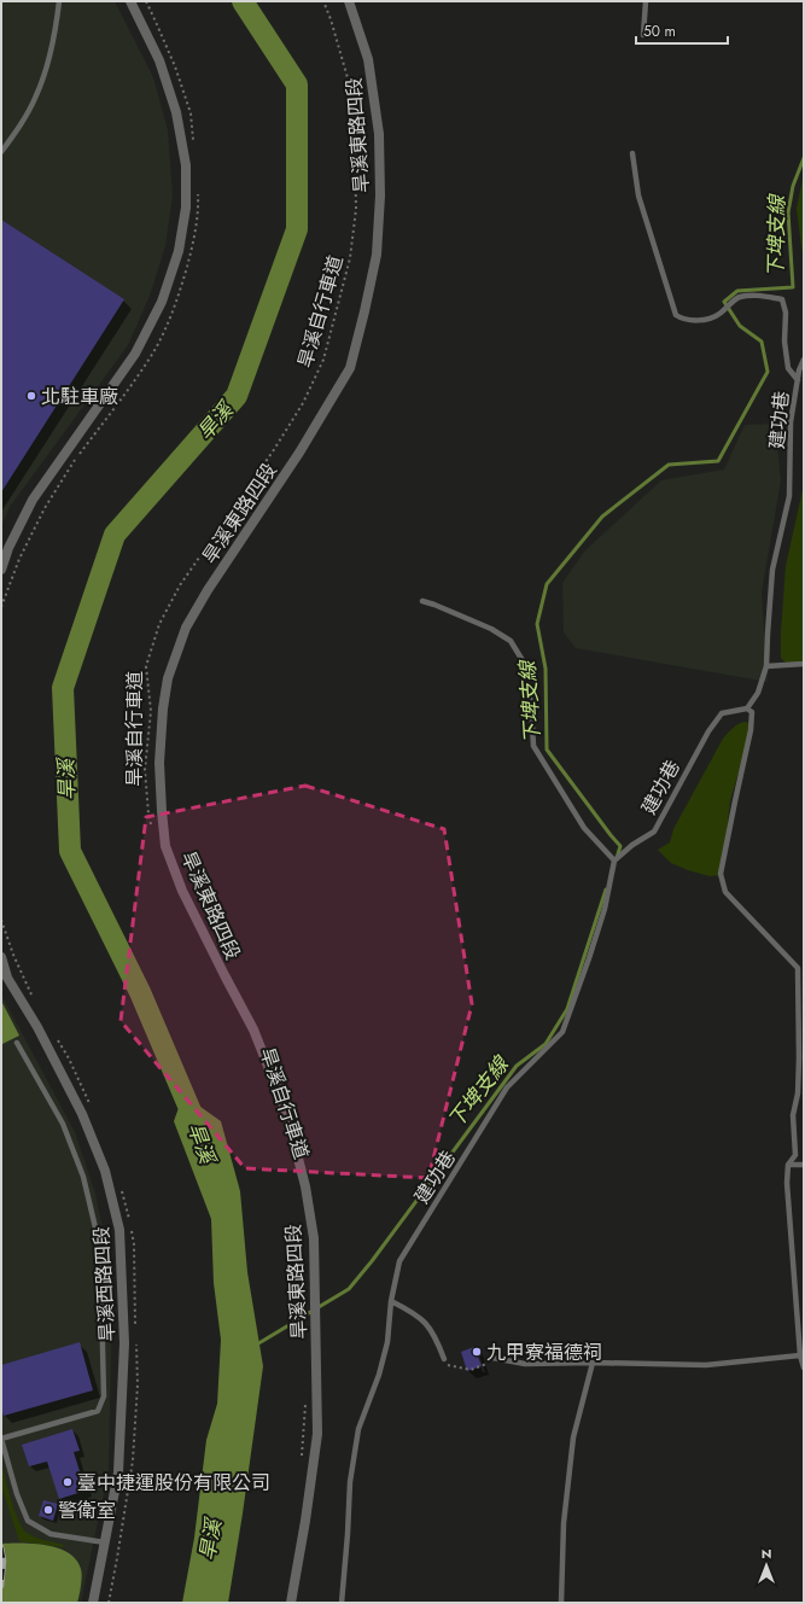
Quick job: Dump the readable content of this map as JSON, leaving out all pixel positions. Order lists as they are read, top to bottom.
{
  "streets": {
    "street": ["旱溪東路四段", "旱溪西路四段"],
    "lane": ["建功巷"],
    "path": ["旱溪自行車道"]
  },
  "water": ["下埤支線", "旱溪"],
  "places": [
    "北駐車廠",
    "九甲寮福德祠",
    "臺中捷運股份有限公司",
    "警衛室"
  ],
  "scale_bar": "50 m",
  "north": "top"
}
